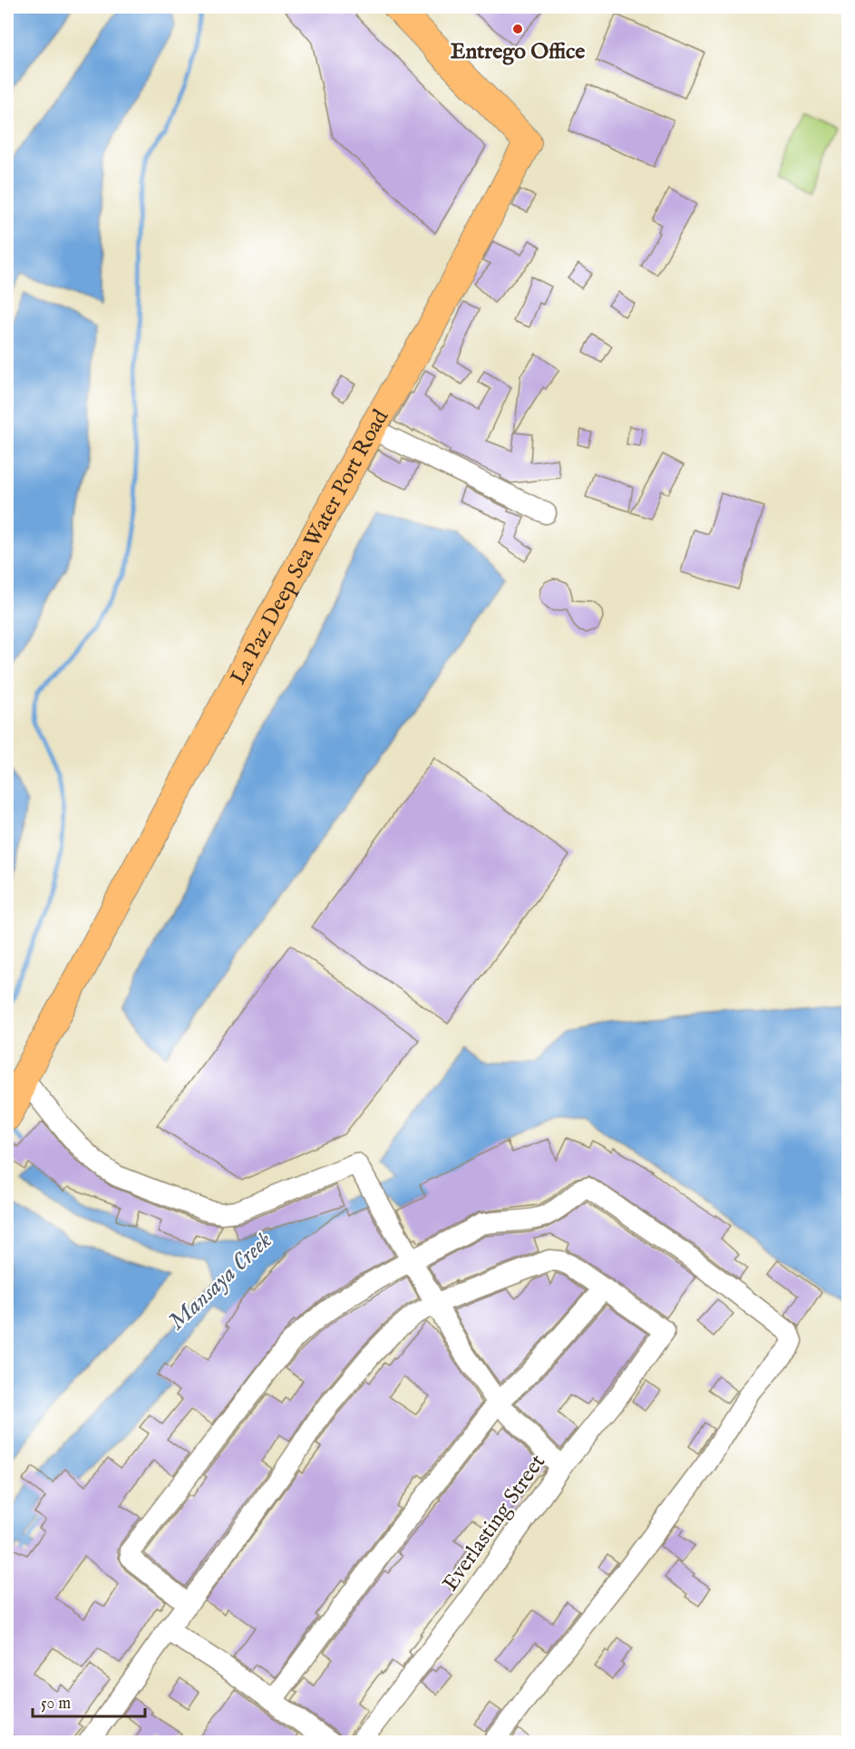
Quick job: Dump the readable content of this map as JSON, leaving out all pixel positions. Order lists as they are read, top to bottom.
{
  "streets": {
    "main road": ["La Paz Deep Sea Water Port Road"],
    "street": ["Everlasting Street"]
  },
  "water": ["Mansaya Creek"],
  "places": ["Entrego Office"],
  "scale_bar": "50 m"
}
